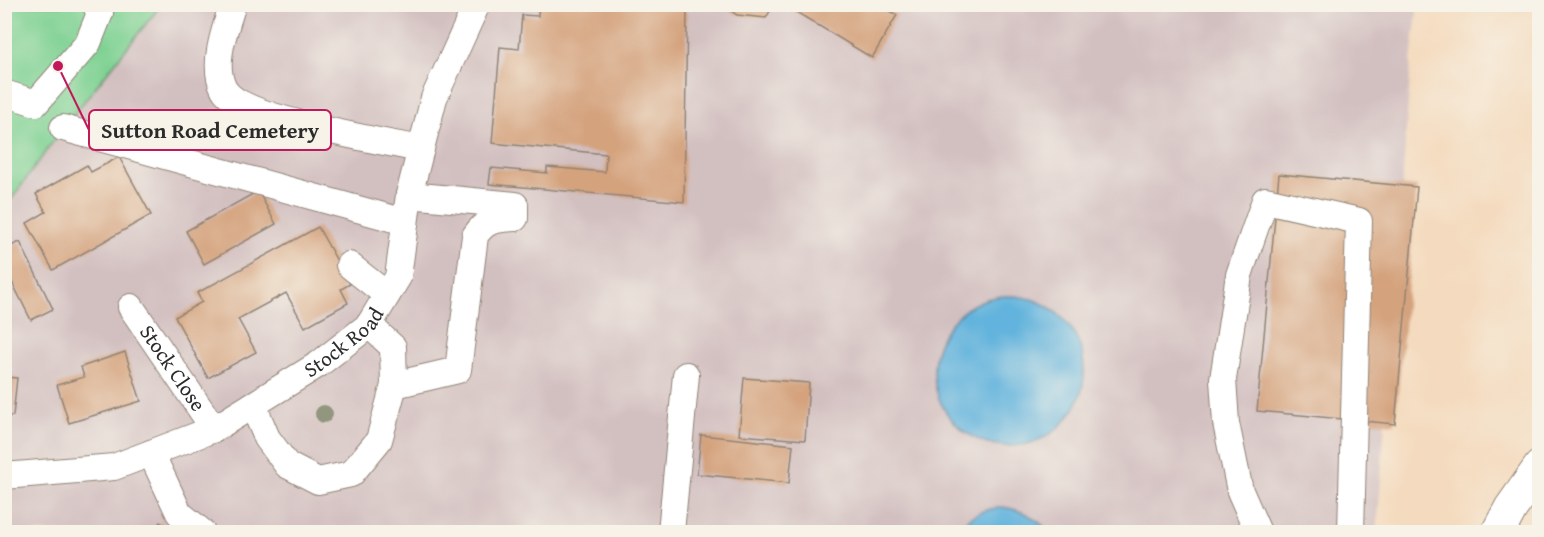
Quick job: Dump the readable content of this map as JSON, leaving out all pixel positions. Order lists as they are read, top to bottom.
{
  "streets": {
    "street": ["Stock Road", "Stock Close"]
  },
  "crossings": [
    ["Stock Road", "Stock Close"]
  ],
  "places": ["Sutton Road Cemetery"]
}
